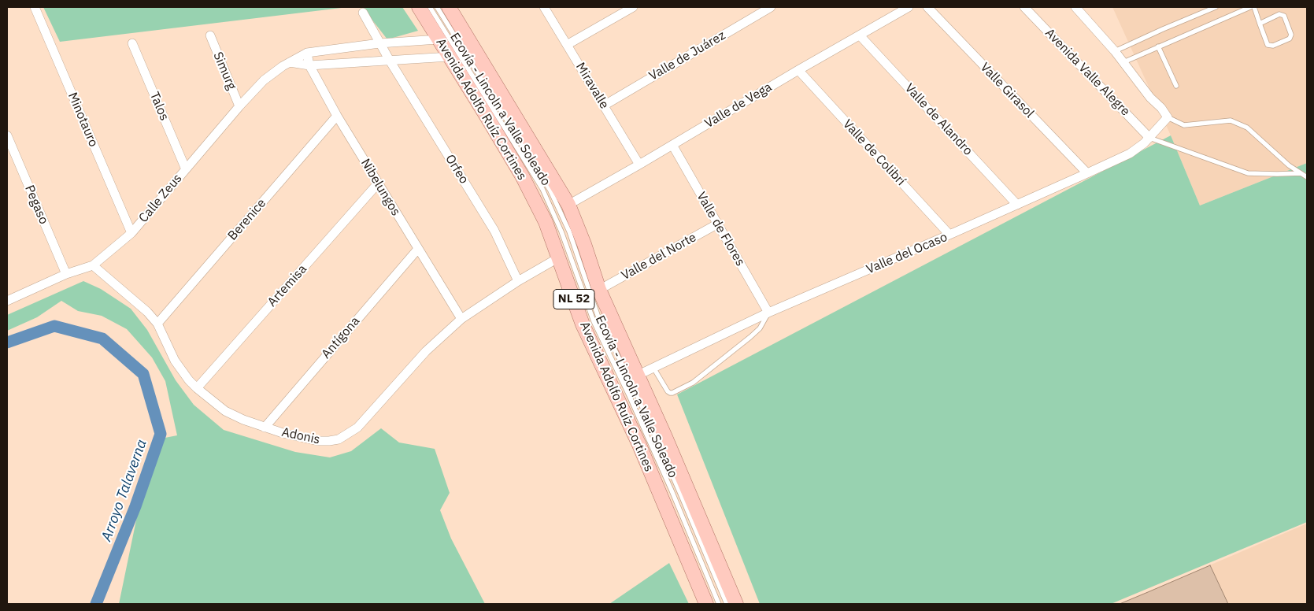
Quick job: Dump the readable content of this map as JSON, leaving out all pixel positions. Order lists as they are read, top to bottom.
{
  "streets": {
    "main road": ["Avenida Adolfo Ruíz Cortines", "NL 52"],
    "street": [
      "Valle de Juárez",
      "Simurg",
      "Avenida Valle Alegre",
      "Miravalle",
      "Valle Girasol",
      "Valle de Vega",
      "Talos",
      "Minotauro",
      "Valle de Alandro",
      "Valle de Colibrí",
      "Orfeo",
      "Nibelungos",
      "Calle Zeus",
      "Pegaso",
      "Berenice",
      "Valle de Flores",
      "Valle del Ocaso",
      "Valle del Norte",
      "Artemisa",
      "Antígona",
      "Adonis"
    ],
    "lane": ["Ecovía - Lincoln a Valle Soleado"]
  },
  "crossings": [
    ["Valle de Juárez", "Miravalle"],
    ["Simurg", "Calle Zeus"],
    ["Avenida Valle Alegre", "Valle del Ocaso"],
    ["Miravalle", "Valle de Vega"],
    ["Valle Girasol", "Valle del Ocaso"],
    ["Valle de Vega", "Avenida Adolfo Ruíz Cortines"],
    ["Valle de Vega", "Valle de Alandro"],
    ["Valle de Vega", "Valle de Colibrí"],
    ["Valle de Vega", "Valle de Flores"],
    ["Talos", "Calle Zeus"],
    ["Avenida Adolfo Ruíz Cortines", "Calle Zeus"],
    ["Avenida Adolfo Ruíz Cortines", "Valle del Ocaso"],
    ["Avenida Adolfo Ruíz Cortines", "Valle del Norte"],
    ["Avenida Adolfo Ruíz Cortines", "Adonis"],
    ["Minotauro", "Calle Zeus"],
    ["Valle de Alandro", "Valle del Ocaso"],
    ["Valle de Colibrí", "Valle del Ocaso"],
    ["Orfeo", "Calle Zeus"],
    ["Orfeo", "Adonis"],
    ["Nibelungos", "Calle Zeus"],
    ["Nibelungos", "Berenice"],
    ["Nibelungos", "Artemisa"],
    ["Nibelungos", "Antígona"],
    ["Nibelungos", "Adonis"],
    ["Calle Zeus", "Pegaso"],
    ["Calle Zeus", "Adonis"],
    ["Berenice", "Adonis"],
    ["Valle de Flores", "Valle del Ocaso"],
    ["Valle de Flores", "Valle del Norte"],
    ["Artemisa", "Adonis"],
    ["Antígona", "Adonis"]
  ],
  "water": ["Arroyo Talaverna"]
}
